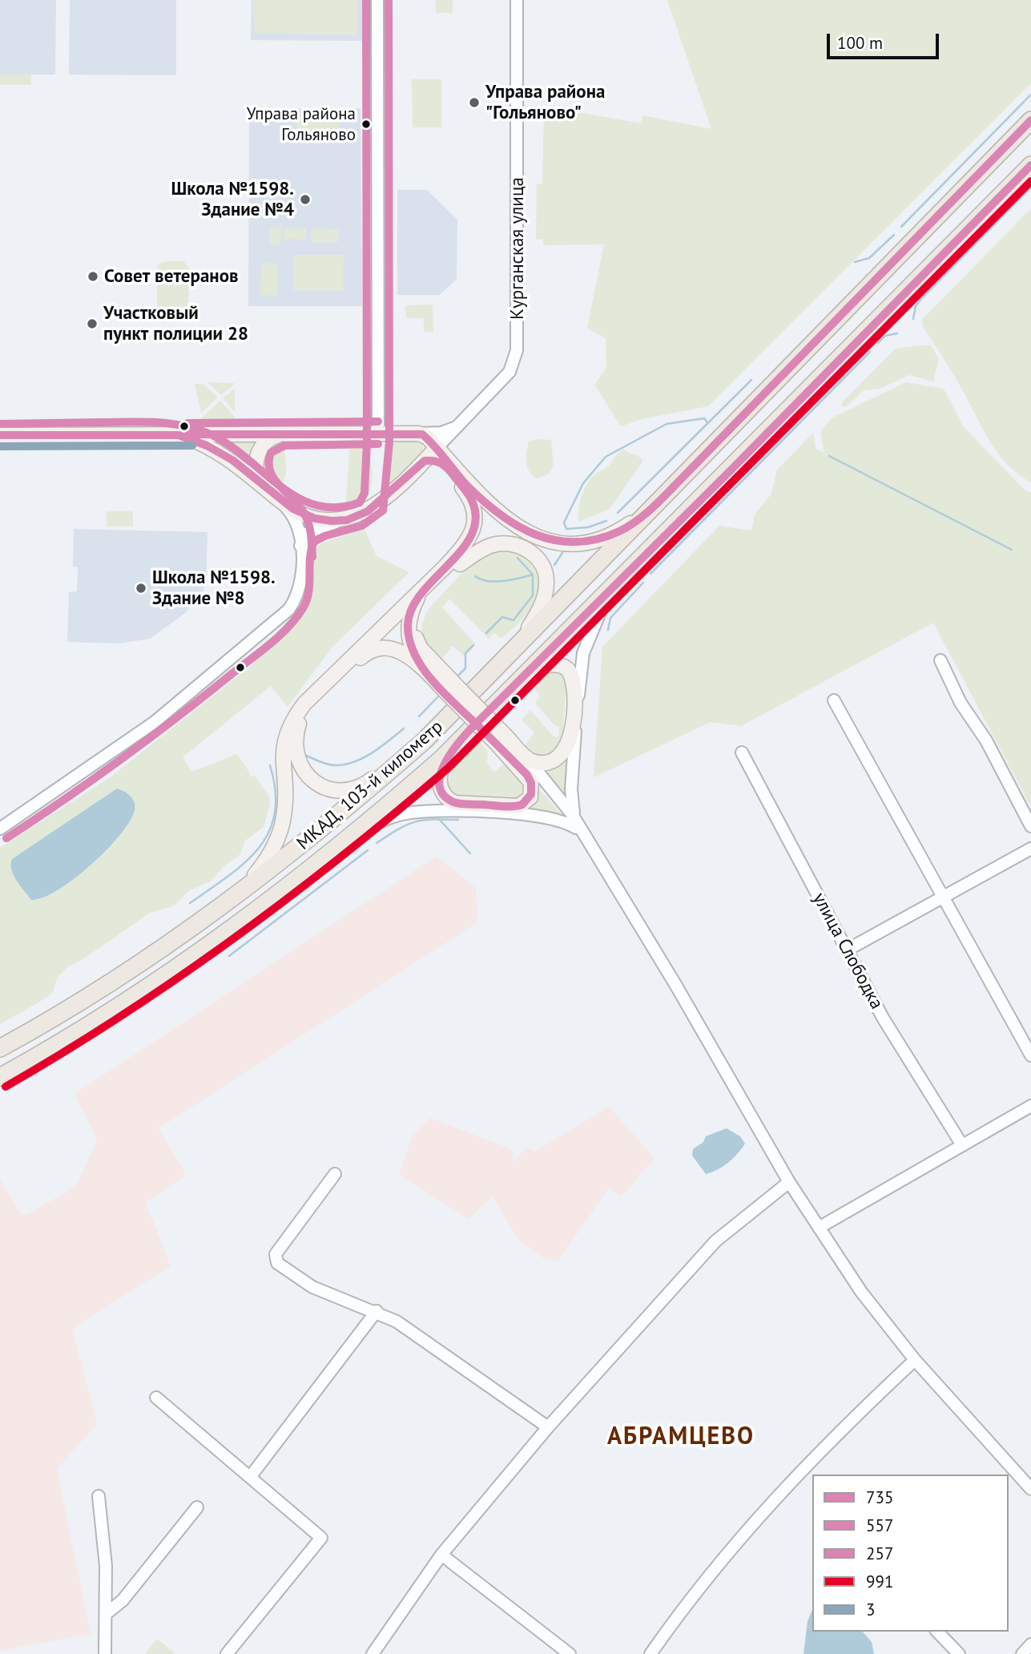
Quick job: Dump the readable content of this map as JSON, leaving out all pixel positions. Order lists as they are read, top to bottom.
{
  "streets": {
    "highway": ["МКАД, 103-й километр"],
    "main road": ["Курганская улица"],
    "street": ["улица Слободка"]
  },
  "districts": ["АБРАМЦЕВО"],
  "places": [
    "Управа района \"Гольяново\"",
    "Управа района Гольяново",
    "Школа №1598. Здание №4",
    "Совет ветеранов",
    "Участковый пункт полиции 28",
    "Школа №1598. Здание №8"
  ],
  "lines": [
    "transit line 557",
    "transit line 257",
    "transit line 735",
    "transit line 991",
    "transit line 3"
  ],
  "legend": [
    "735",
    "557",
    "257",
    "991",
    "3"
  ],
  "scale_bar": "100 m"
}
